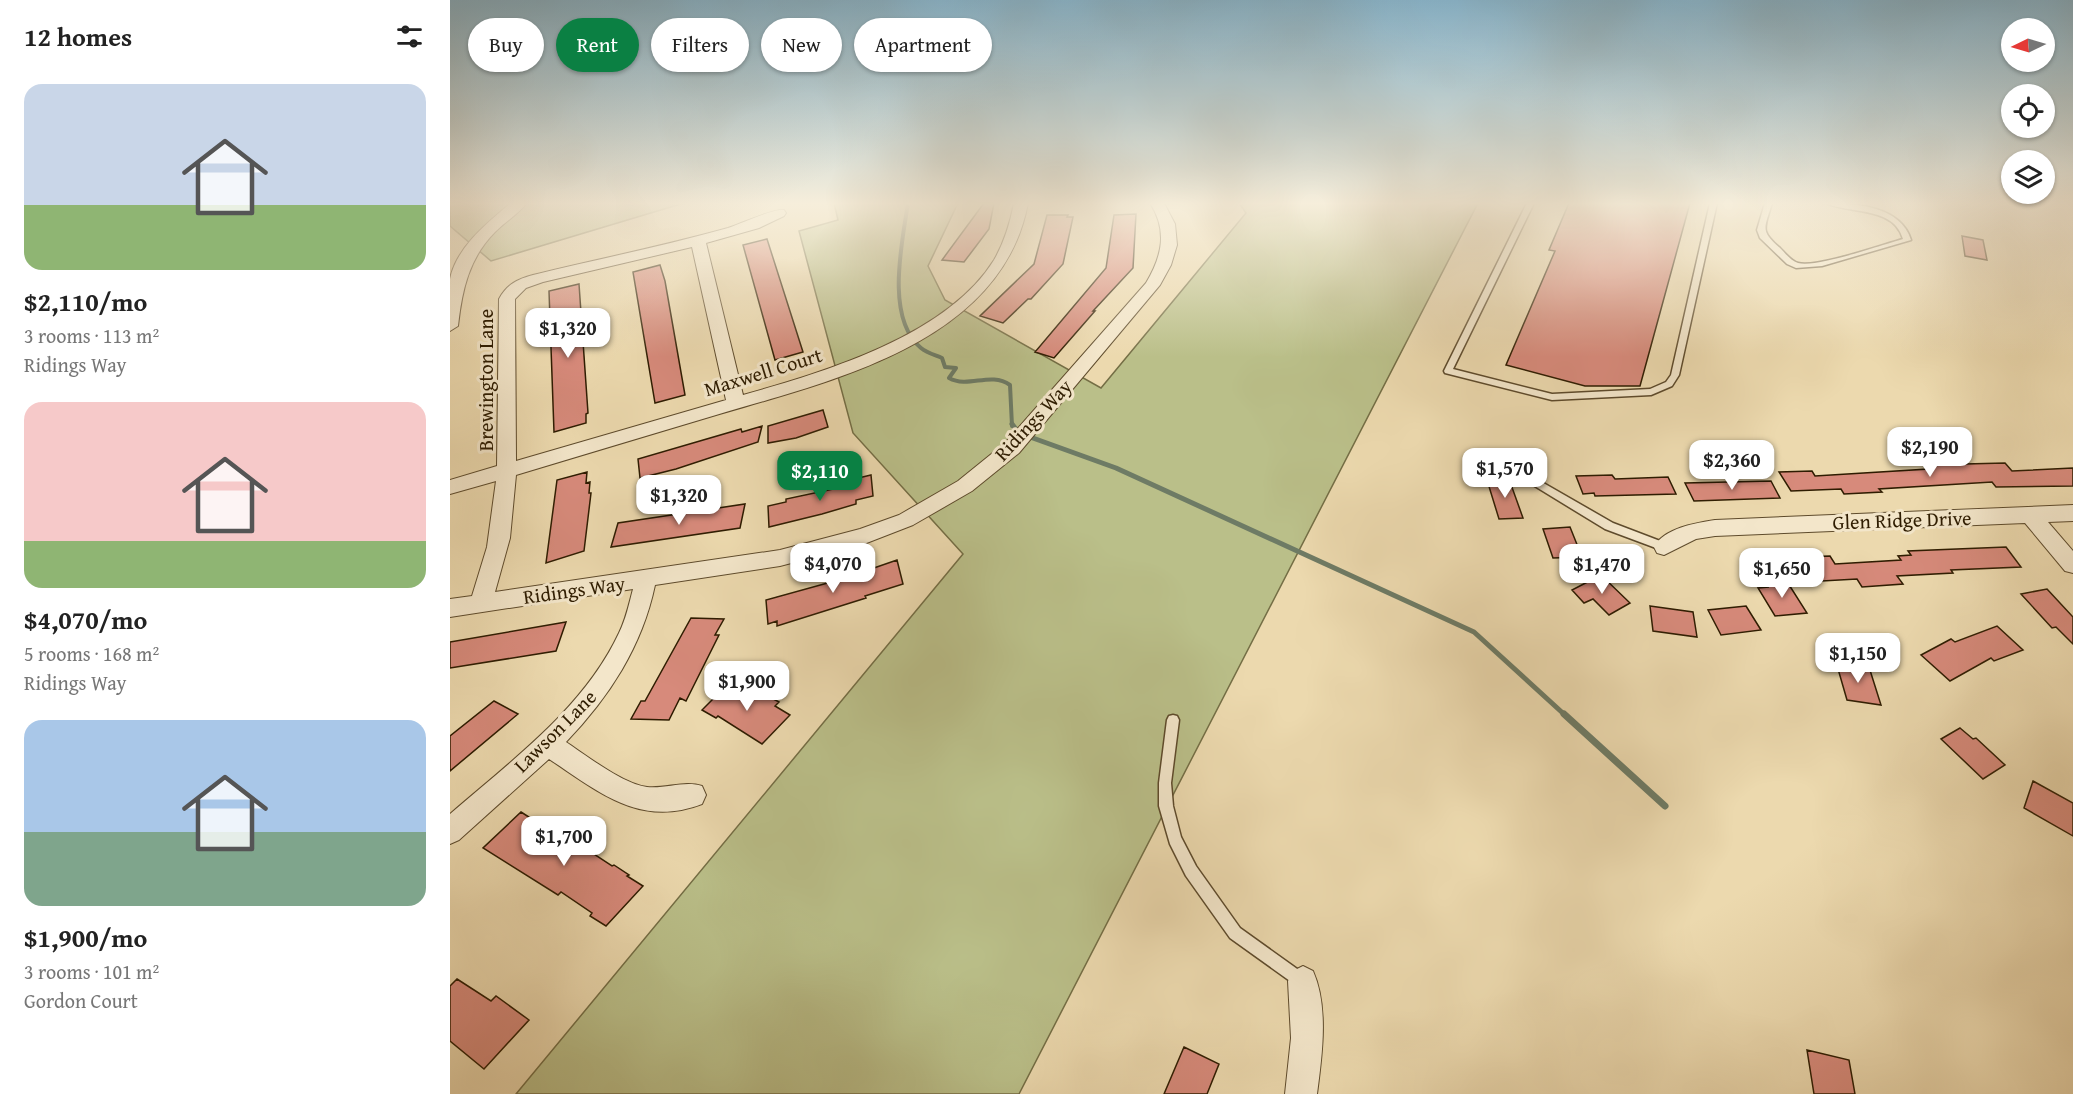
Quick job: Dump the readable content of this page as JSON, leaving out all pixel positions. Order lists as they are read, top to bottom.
{
  "streets": {
    "street": [
      "Maxwell Court",
      "Brewington Lane",
      "Ridings Way",
      "Glen Ridge Drive",
      "Lawson Lane"
    ]
  },
  "crossings": [
    ["Maxwell Court", "Brewington Lane"],
    ["Brewington Lane", "Ridings Way"],
    ["Ridings Way", "Lawson Lane"]
  ],
  "north": "left",
  "page": {
    "heading": "12 homes",
    "chip": [
      "Buy",
      "Rent",
      "Filters",
      "New",
      "Apartment"
    ],
    "list": [
      {
        "name": "$2,110/mo",
        "note": "3 rooms · 113 m² · Ridings Way"
      },
      {
        "name": "$4,070/mo",
        "note": "5 rooms · 168 m² · Ridings Way"
      },
      {
        "name": "$1,900/mo",
        "note": "3 rooms · 101 m² · Gordon Court"
      }
    ],
    "price": [
      "$1,320",
      "$2,190",
      "$2,360",
      "$1,570",
      "$2,110",
      "$1,320",
      "$4,070",
      "$1,470",
      "$1,650",
      "$1,150",
      "$1,900",
      "$1,700"
    ]
  }
}
